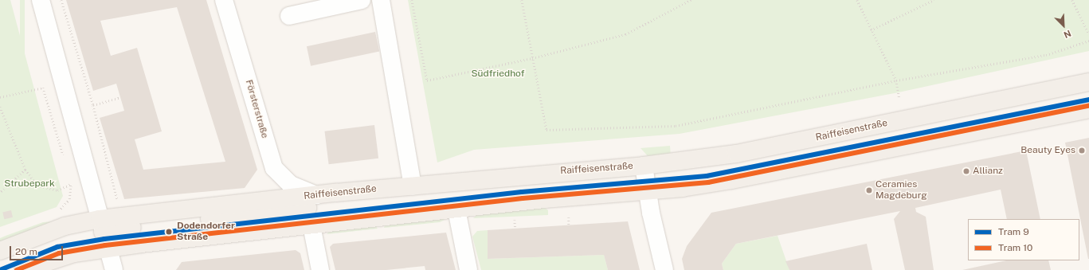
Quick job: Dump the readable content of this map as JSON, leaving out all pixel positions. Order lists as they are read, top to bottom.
{
  "streets": {
    "main road": ["Raiffeisenstraße"],
    "street": ["Försterstraße"]
  },
  "crossings": [
    ["Försterstraße", "Raiffeisenstraße"]
  ],
  "parks": ["Südfriedhof", "Strubepark"],
  "places": [
    "Beauty Eyes",
    "Allianz",
    "Ceramies Magdeburg",
    "Dodendorfer Straße"
  ],
  "lines": ["tram line 9", "tram line 10"],
  "legend": ["Tram 9", "Tram 10"],
  "scale_bar": "20 m",
  "north": "bottom right"
}
